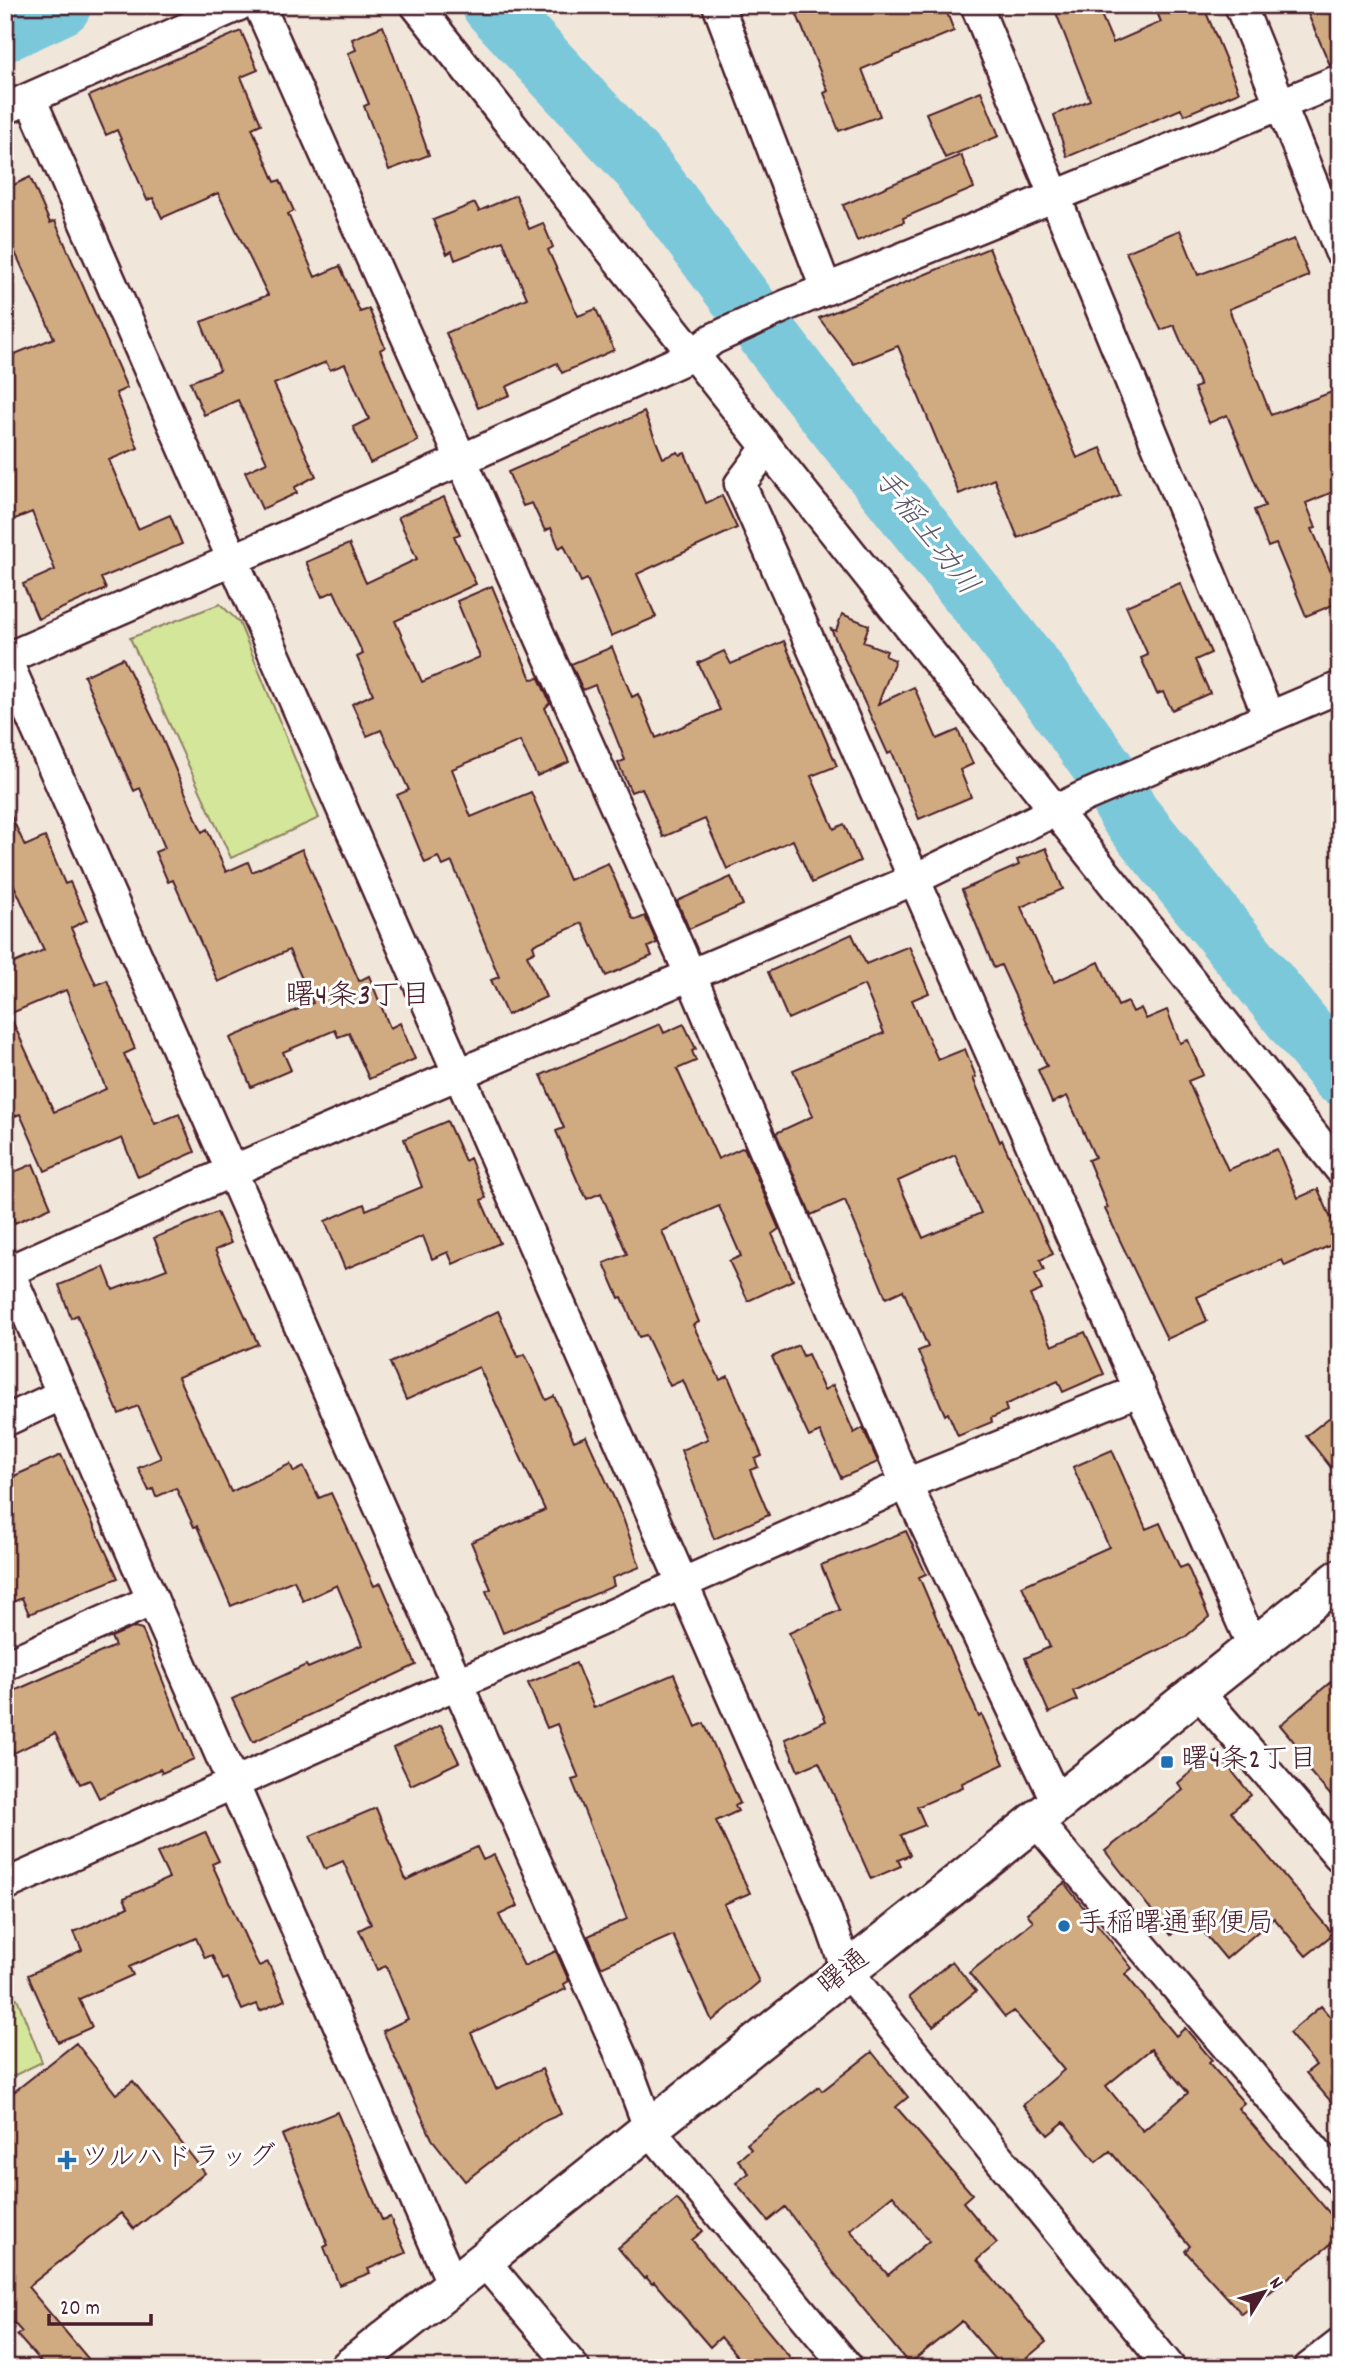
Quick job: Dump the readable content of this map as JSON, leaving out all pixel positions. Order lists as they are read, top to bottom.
{
  "streets": {
    "street": ["曙通"]
  },
  "districts": ["曙4条3丁目"],
  "water": ["手稲土功川"],
  "places": {
    "transit": ["曙4条2丁目"],
    "other": ["手稲曙通郵便局"],
    "health": ["ツルハドラッグ"]
  },
  "scale_bar": "20 m",
  "north": "top right"
}
